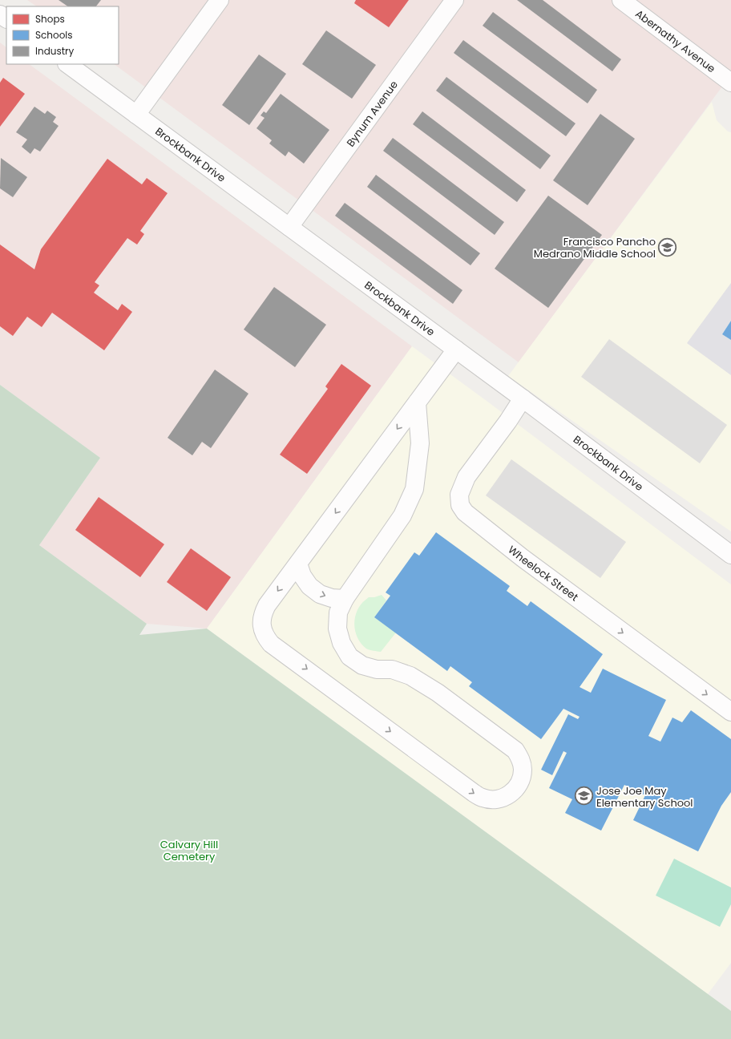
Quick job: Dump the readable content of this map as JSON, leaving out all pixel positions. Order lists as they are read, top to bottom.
{
  "streets": {
    "street": [
      "Abernathy Avenue",
      "Bynum Avenue",
      "Brockbank Drive",
      "Wheelock Street"
    ]
  },
  "crossings": [
    ["Bynum Avenue", "Brockbank Drive"],
    ["Brockbank Drive", "Wheelock Street"]
  ],
  "one_way": ["Wheelock Street"],
  "parks": ["Calvary Hill Cemetery"],
  "places": {
    "school or university": ["Francisco Pancho Medrano Middle School", "Jose Joe May Elementary School"]
  },
  "legend": ["Shops", "Schools", "Industry"]
}
